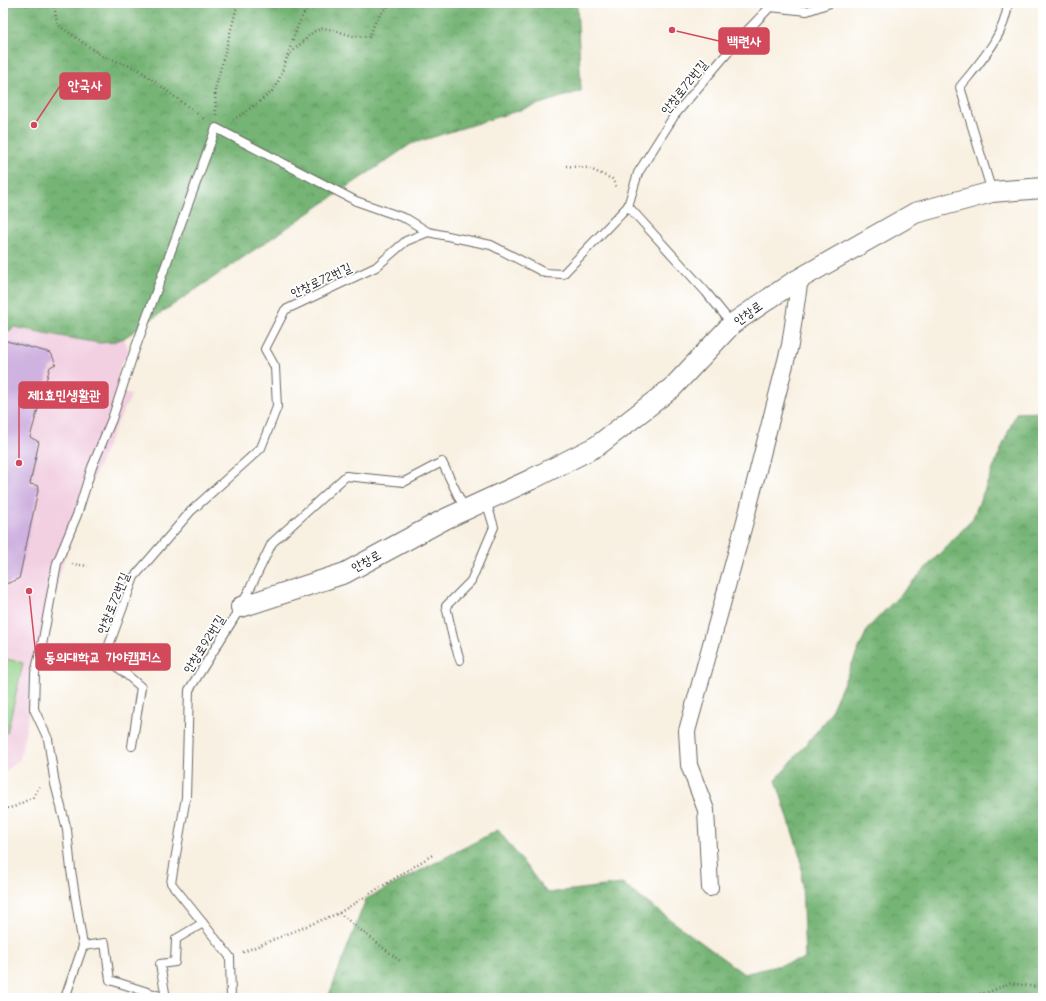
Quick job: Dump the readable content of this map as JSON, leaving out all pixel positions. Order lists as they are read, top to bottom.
{
  "streets": {
    "street": ["안창로"],
    "lane": ["안창로72번길", "안창로92번길"]
  },
  "crossings": [
    ["안창로", "안창로92번길"]
  ],
  "places": [
    "백련사",
    "안국사",
    "제1효민생활관",
    "동의대학교 가야캠퍼스"
  ]
}
